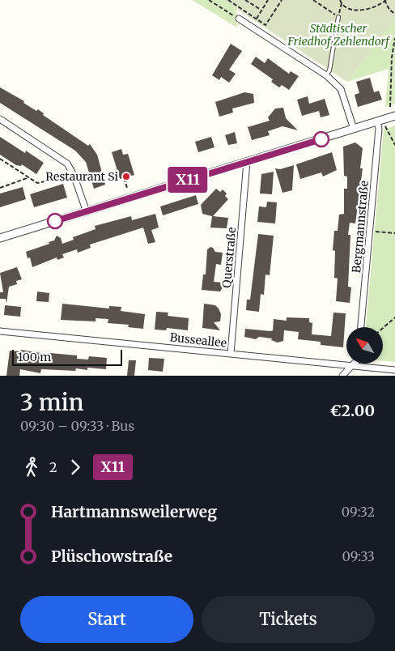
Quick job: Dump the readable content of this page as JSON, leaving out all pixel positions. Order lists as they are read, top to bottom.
{
  "streets": {
    "street": ["Bergmannstraße", "Querstraße", "Busseallee"]
  },
  "crossings": [
    ["Querstraße", "Busseallee"]
  ],
  "parks": ["Städtischer Friedhof Zehlendorf"],
  "places": ["Restaurant Si"],
  "lines": ["bus line X11"],
  "scale_bar": "100 m",
  "north": "top left",
  "page": {
    "on_map": "X11",
    "scale": "100 m",
    "heading": ["3 min", "09:30 – 09:33 · Bus", "€2.00"],
    "legs": ["2", "X11"],
    "list": [
      {
        "name": "Hartmannsweilerweg",
        "value": "09:32"
      },
      {
        "name": "Plüschowstraße",
        "value": "09:33"
      }
    ],
    "buttons": ["Start", "Tickets"]
  }
}
